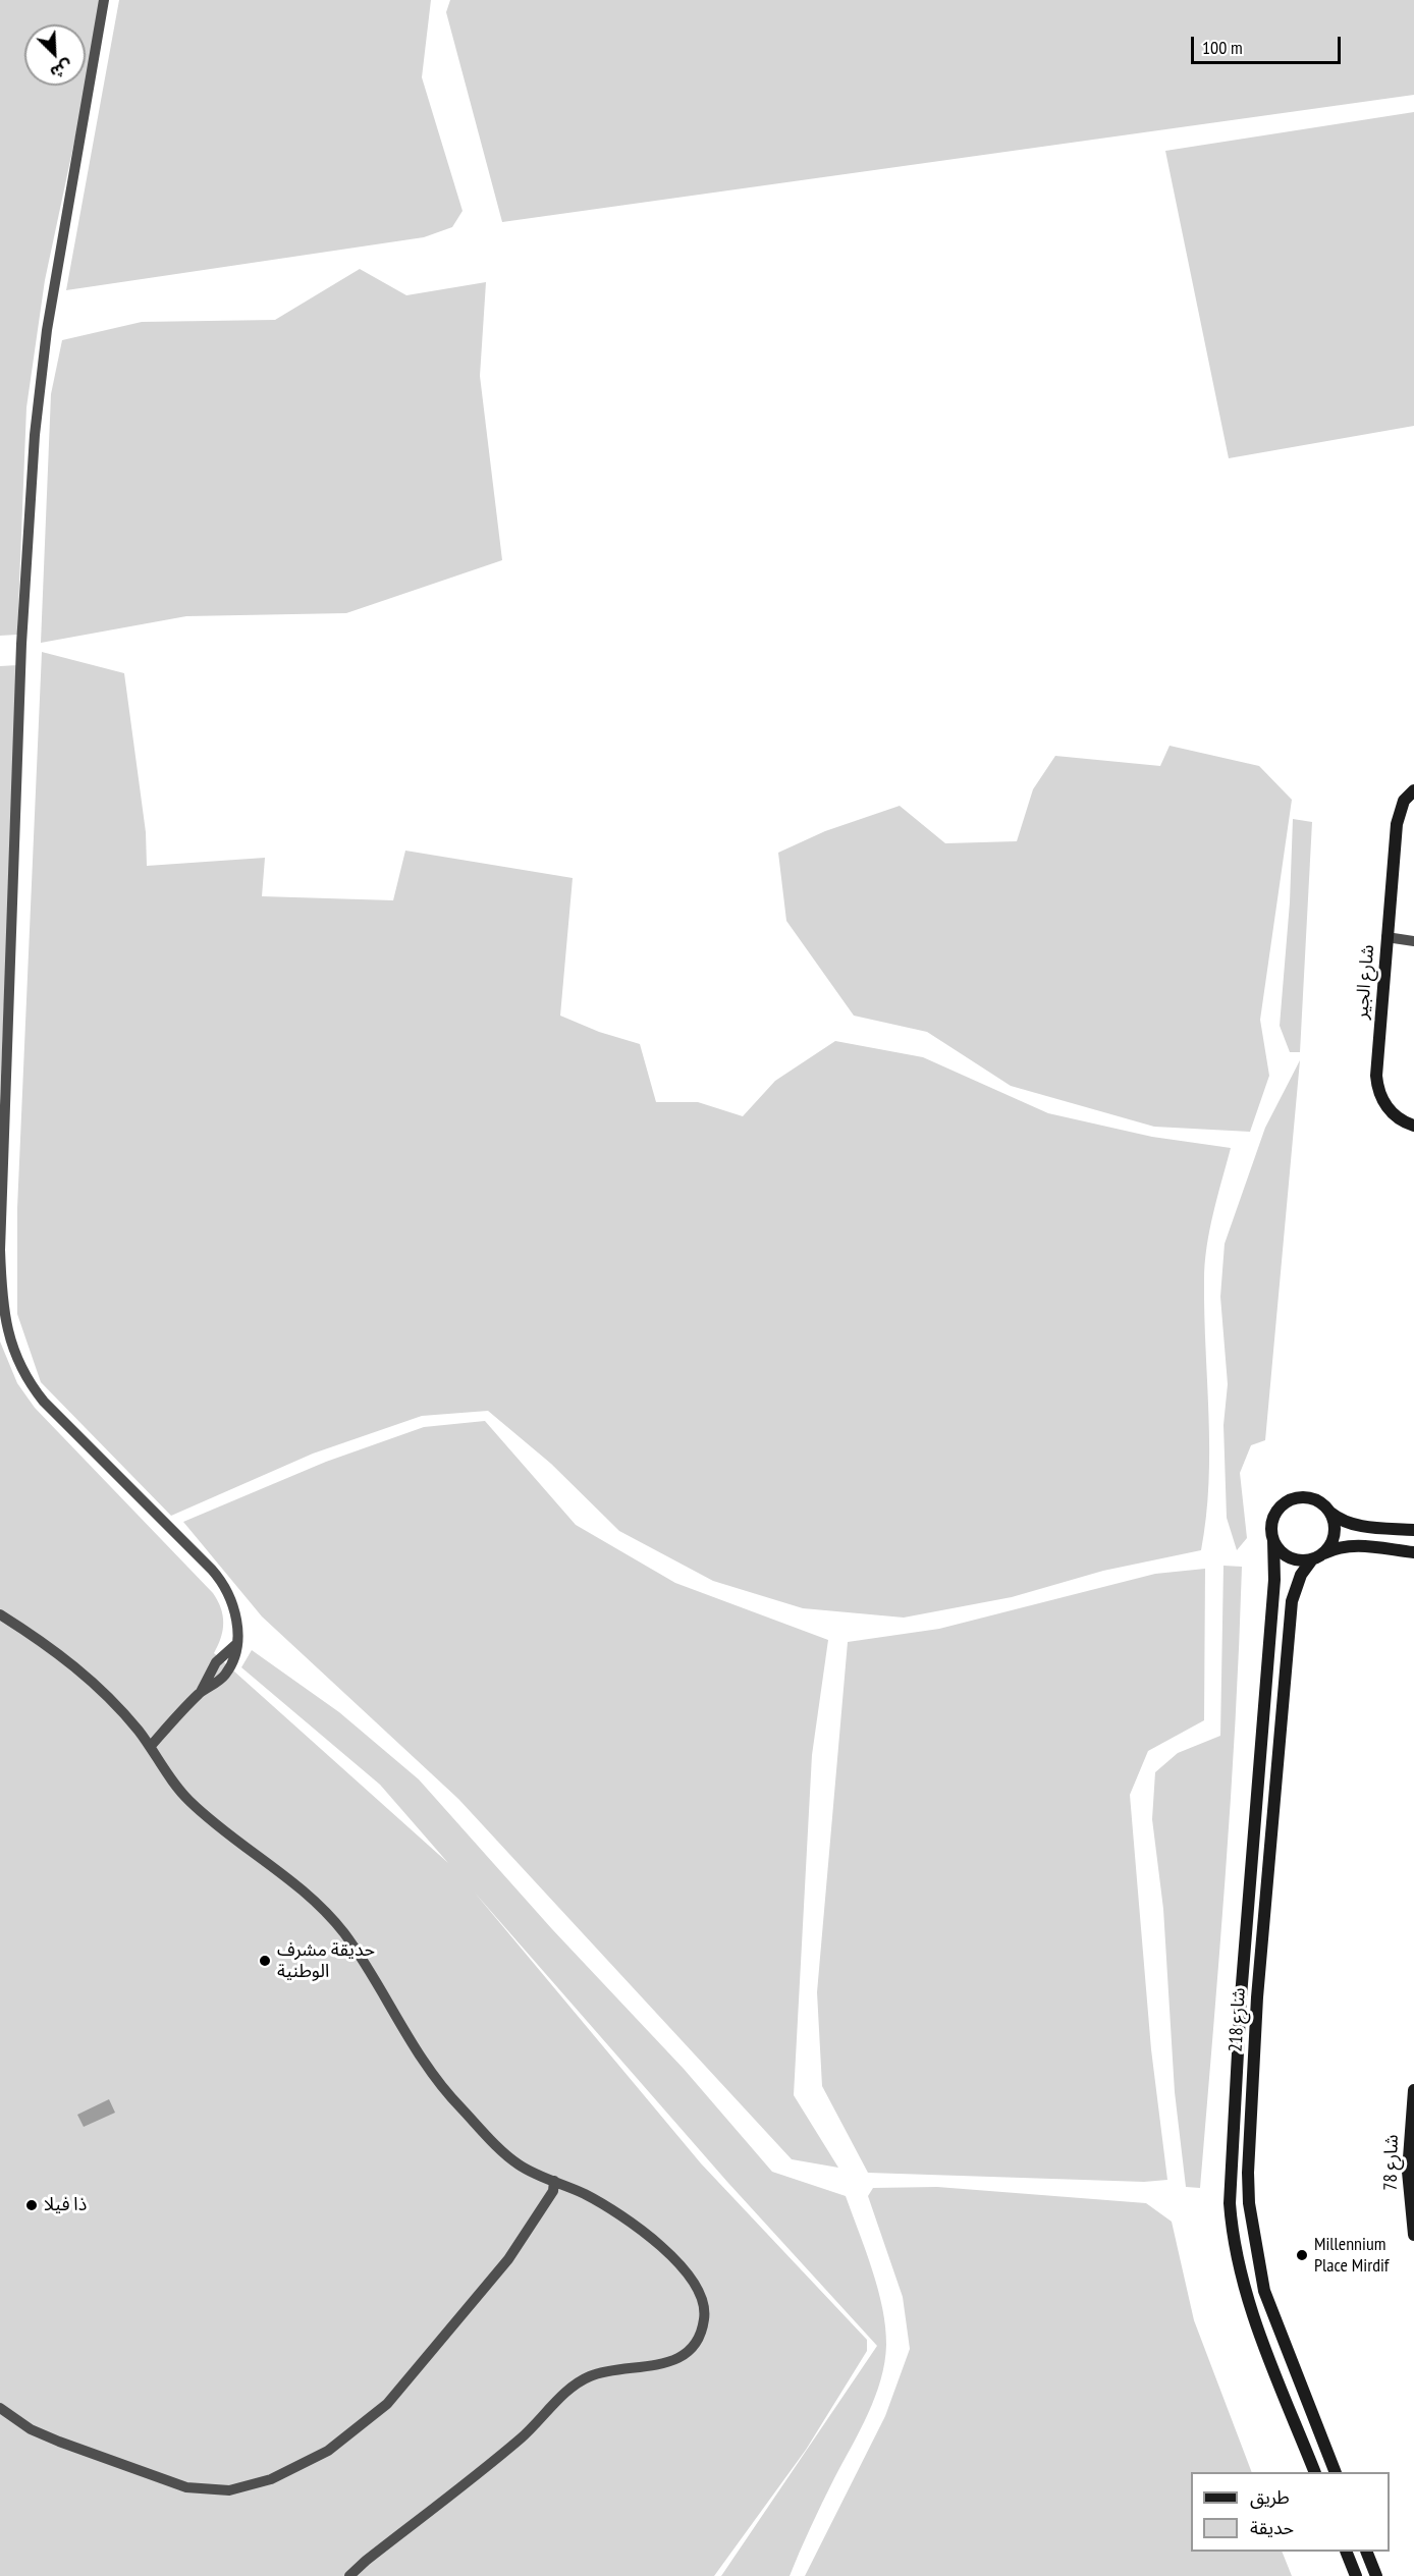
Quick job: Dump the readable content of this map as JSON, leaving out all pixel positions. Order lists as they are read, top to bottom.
{
  "streets": {
    "street": ["شارع الجير", "شارع 218", "شارع 78"]
  },
  "places": ["حديقة مشرف الوطنية", "ذا فيلا", "Millennium Place Mirdif"],
  "legend": ["طريق", "حديقة"],
  "scale_bar": "100 m",
  "north": "bottom right"
}
